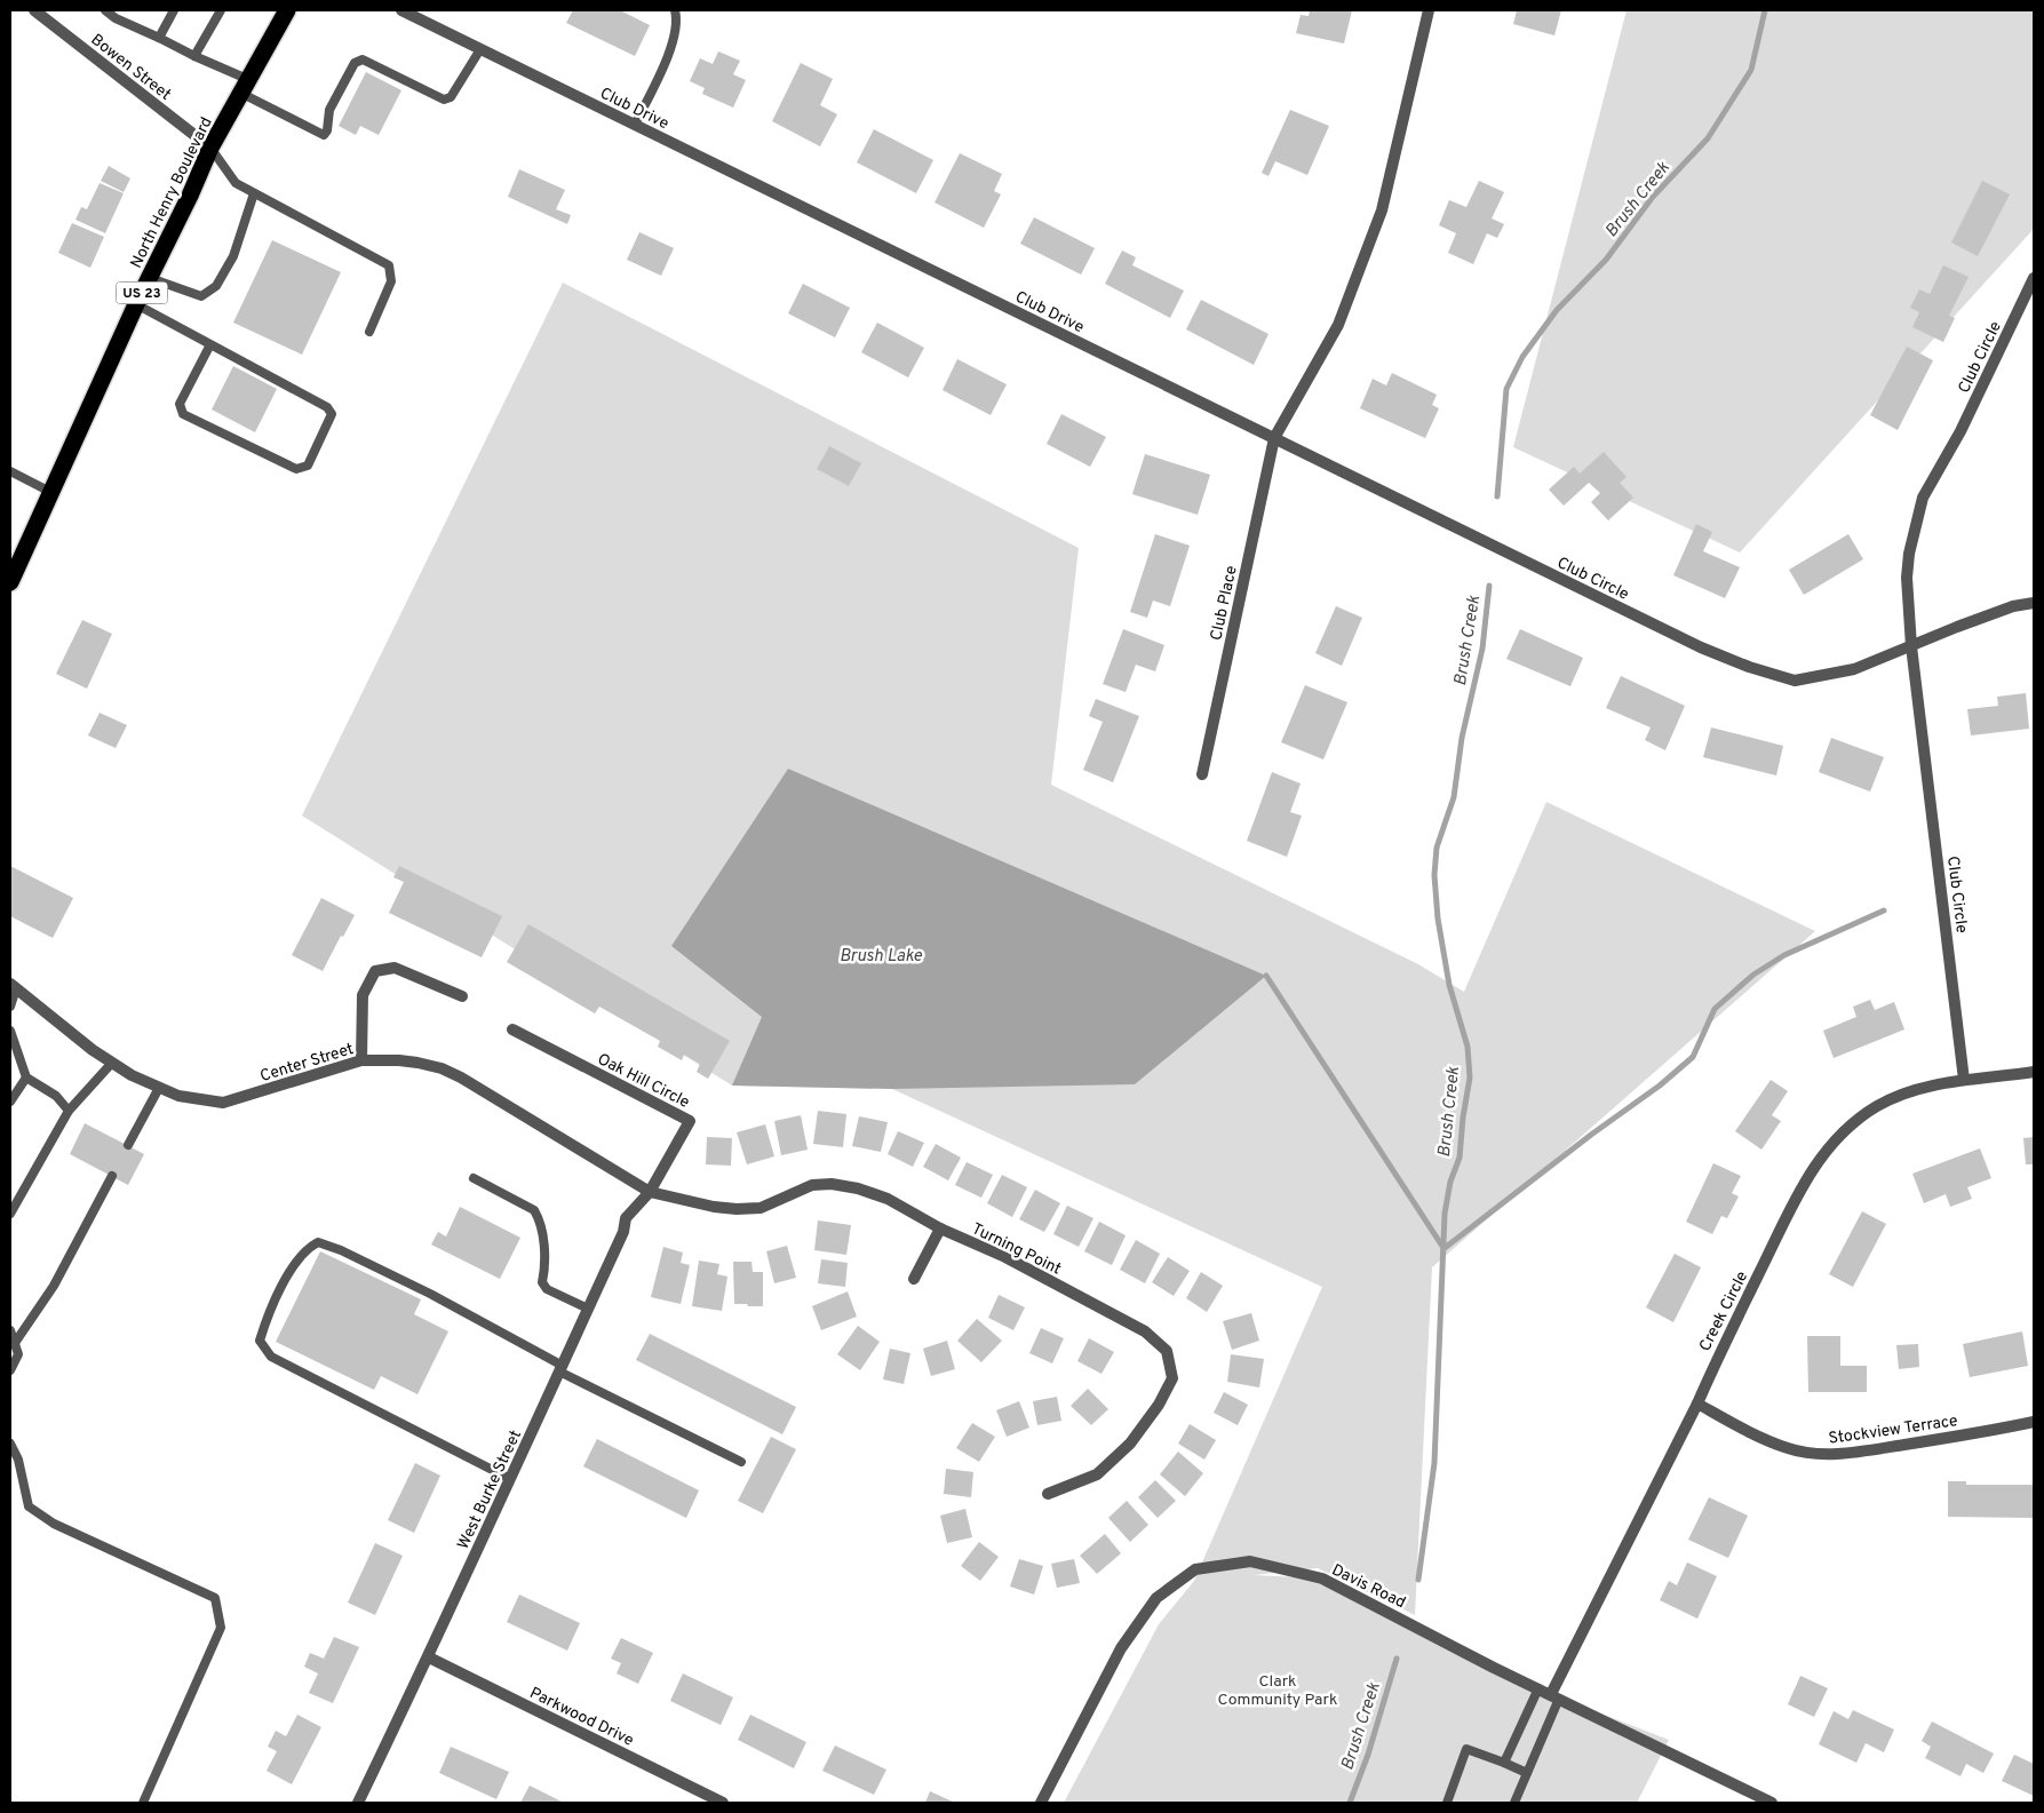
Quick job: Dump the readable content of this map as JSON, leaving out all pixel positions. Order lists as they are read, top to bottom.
{
  "streets": {
    "highway": ["North Henry Boulevard", "US 23"],
    "street": [
      "Bowen Street",
      "Club Drive",
      "Club Circle",
      "Club Place",
      "Center Street",
      "Oak Hill Circle",
      "Turning Point",
      "Creek Circle",
      "Stockview Terrace",
      "West Burke Street",
      "Davis Road",
      "Parkwood Drive"
    ]
  },
  "crossings": [
    ["Bowen Street", "North Henry Boulevard"],
    ["Club Drive", "Club Circle"],
    ["Club Drive", "Club Place"],
    ["Club Circle", "Club Place"],
    ["Club Circle", "Creek Circle"],
    ["Center Street", "Oak Hill Circle"],
    ["Center Street", "Turning Point"],
    ["Center Street", "West Burke Street"],
    ["Oak Hill Circle", "Turning Point"],
    ["Oak Hill Circle", "West Burke Street"],
    ["Turning Point", "West Burke Street"],
    ["Creek Circle", "Stockview Terrace"],
    ["Creek Circle", "Davis Road"],
    ["West Burke Street", "Parkwood Drive"]
  ],
  "water": ["Brush Creek", "Brush Lake"],
  "parks": ["Clark Community Park"]
}
